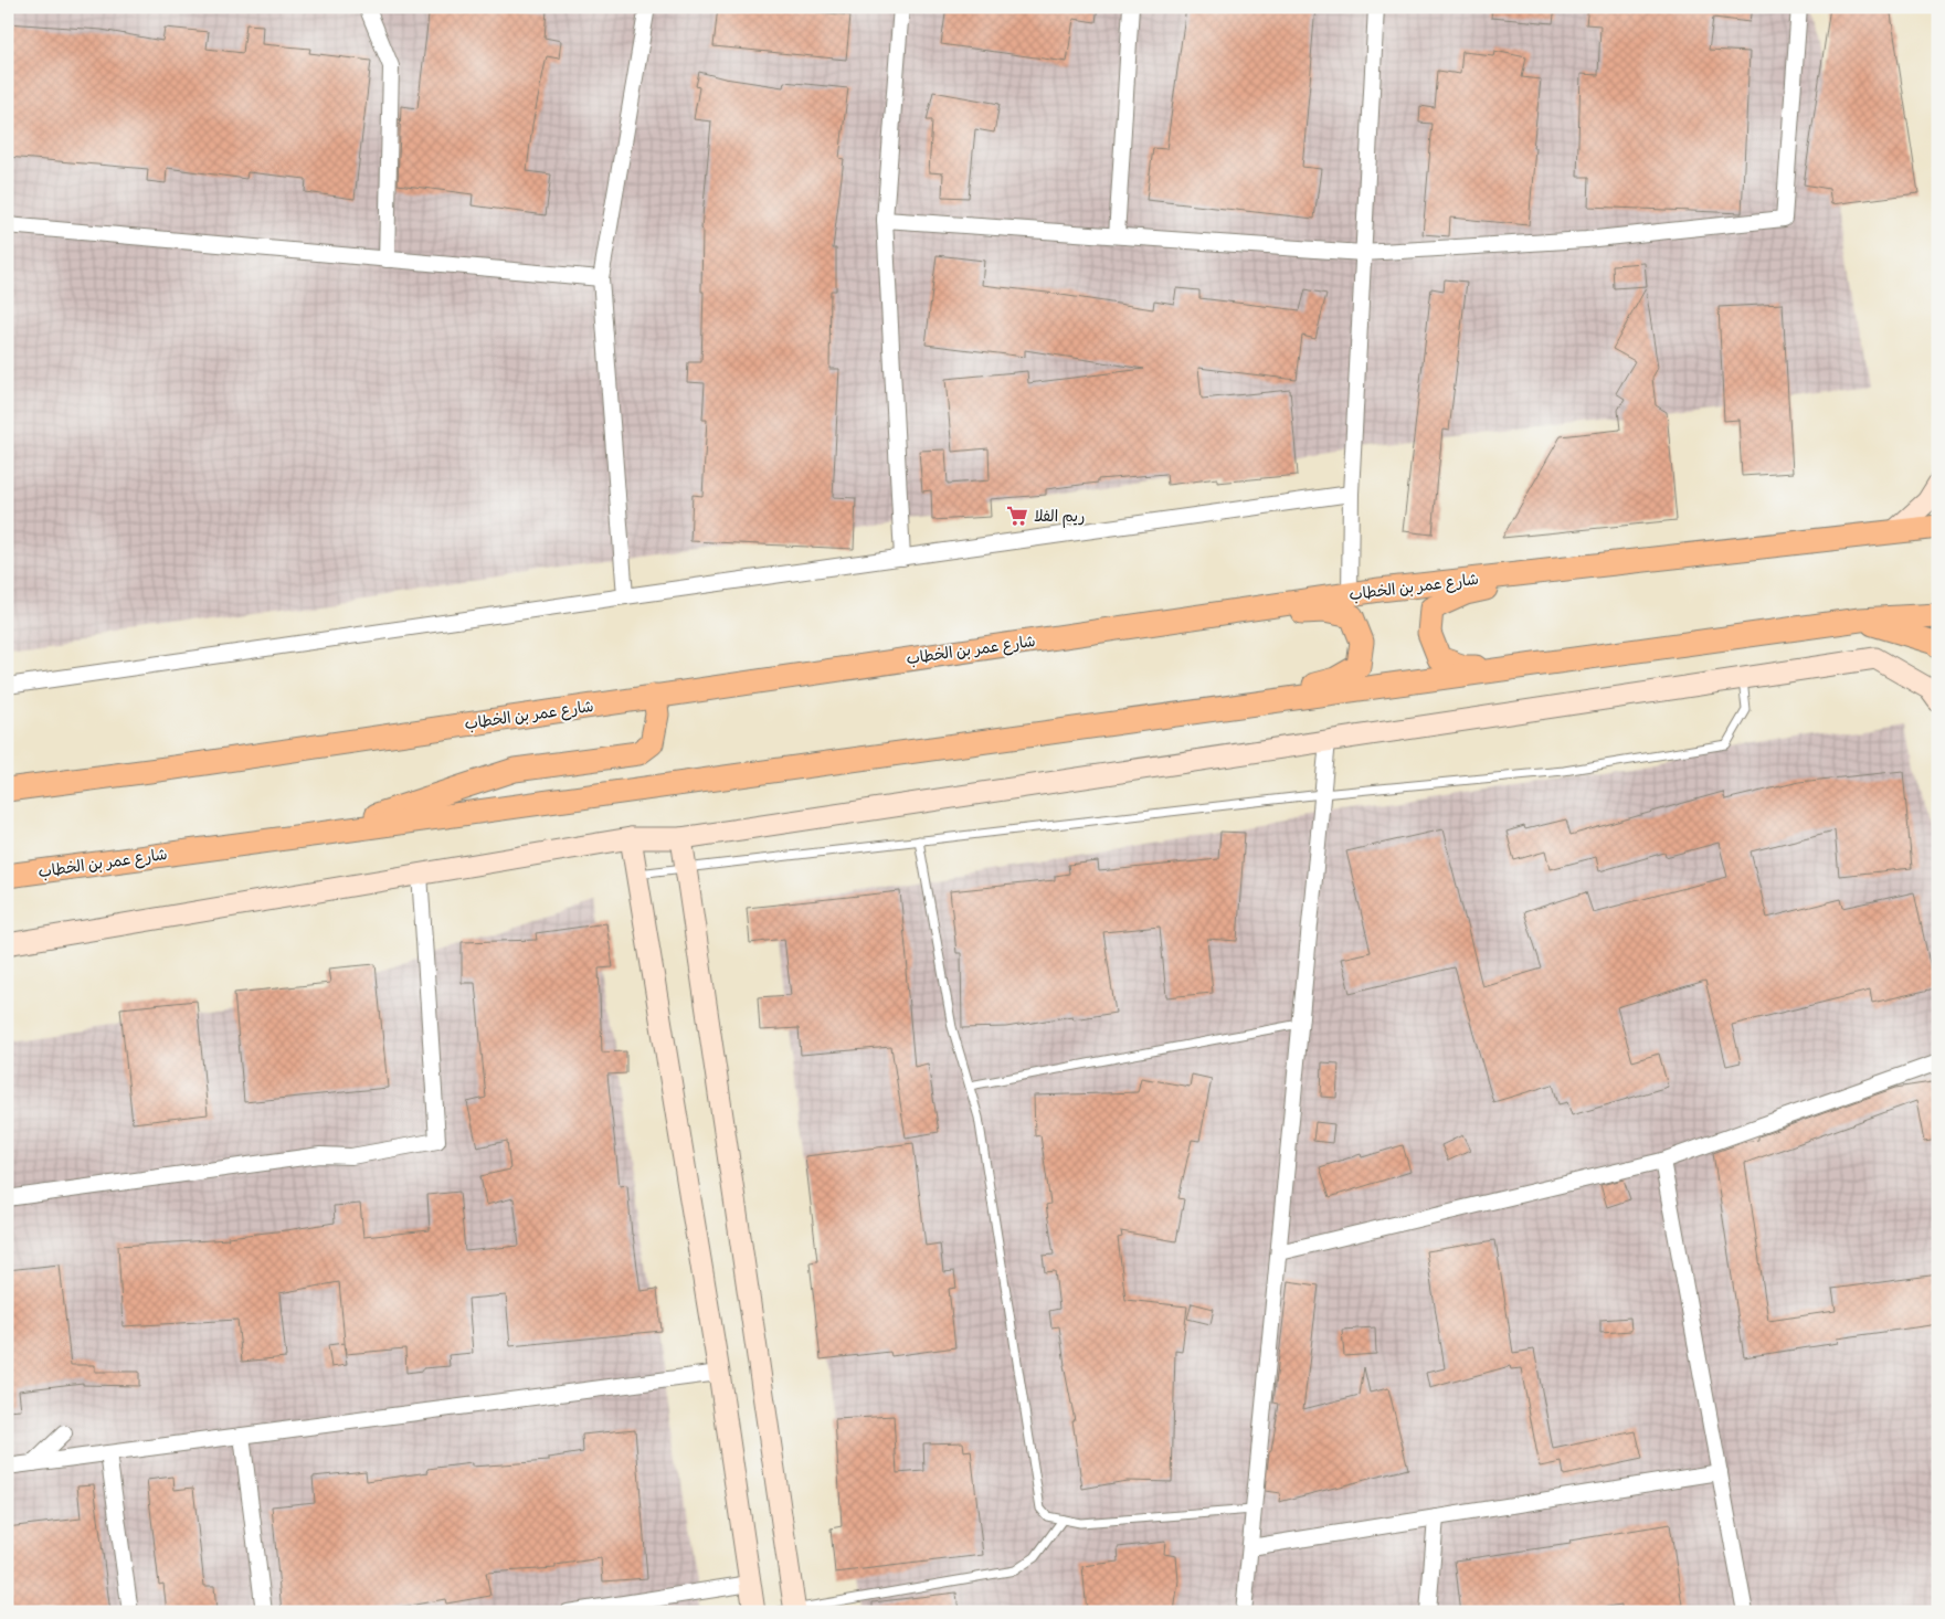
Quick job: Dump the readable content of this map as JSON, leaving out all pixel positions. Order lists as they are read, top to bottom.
{
  "streets": {
    "main road": ["شارع عمر بن الخطاب"]
  },
  "places": {
    "supermarket": ["ريم الفلا"]
  }
}
